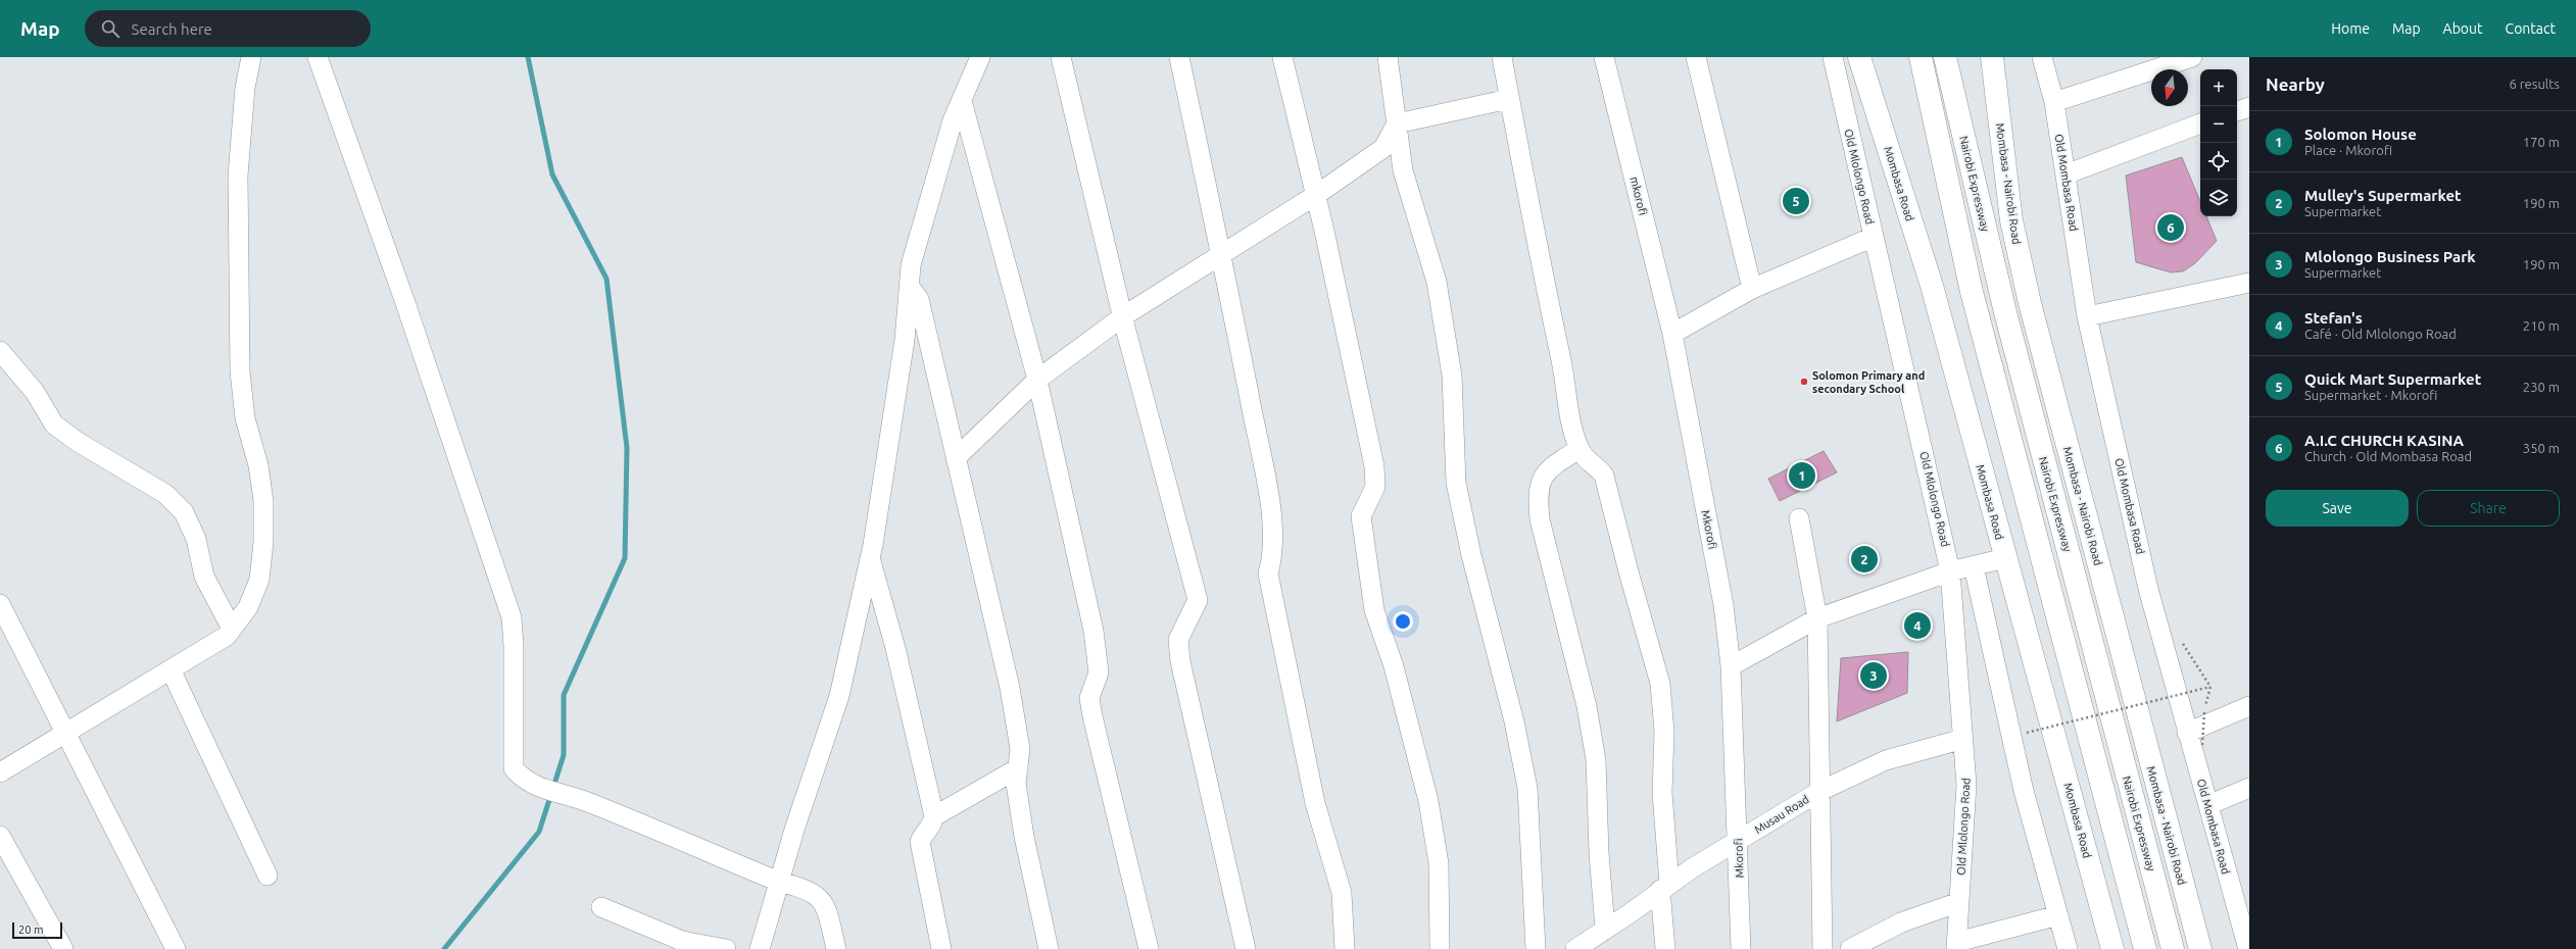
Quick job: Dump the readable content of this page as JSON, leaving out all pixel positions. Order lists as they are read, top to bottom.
{
  "streets": {
    "highway": ["Mombasa Road", "Nairobi Expressway", "Mombasa - Nairobi Road"],
    "street": [
      "Old Mlolongo Road",
      "Old Mombasa Road",
      "mkorofi",
      "Mkorofi",
      "Musau Road"
    ]
  },
  "crossings": [
    ["Old Mlolongo Road", "Musau Road"],
    ["mkorofi", "Mkorofi"],
    ["Mkorofi", "Musau Road"]
  ],
  "places": ["Solomon Primary and secondary School"],
  "scale_bar": "20 m",
  "north": "bottom",
  "page": {
    "header": "Map",
    "search": "Search here",
    "nav": [
      "Home",
      "Map",
      "About",
      "Contact"
    ],
    "heading": ["Nearby", "6 results"],
    "map_buttons": ["+", "−"],
    "list": [
      {
        "mark": "1",
        "name": "Solomon House",
        "note": "Place · Mkorofi",
        "value": "170 m"
      },
      {
        "mark": "2",
        "name": "Mulley's Supermarket",
        "note": "Supermarket",
        "value": "190 m"
      },
      {
        "mark": "3",
        "name": "Mlolongo Business Park",
        "note": "Supermarket",
        "value": "190 m"
      },
      {
        "mark": "4",
        "name": "Stefan's",
        "note": "Café · Old Mlolongo Road",
        "value": "210 m"
      },
      {
        "mark": "5",
        "name": "Quick Mart Supermarket",
        "note": "Supermarket · Mkorofi",
        "value": "230 m"
      },
      {
        "mark": "6",
        "name": "A.I.C CHURCH KASINA",
        "note": "Church · Old Mombasa Road",
        "value": "350 m"
      }
    ],
    "pins": [
      "5",
      "6",
      "1",
      "2",
      "4",
      "3"
    ],
    "buttons": ["Save", "Share"],
    "scale": "20 m"
  }
}
